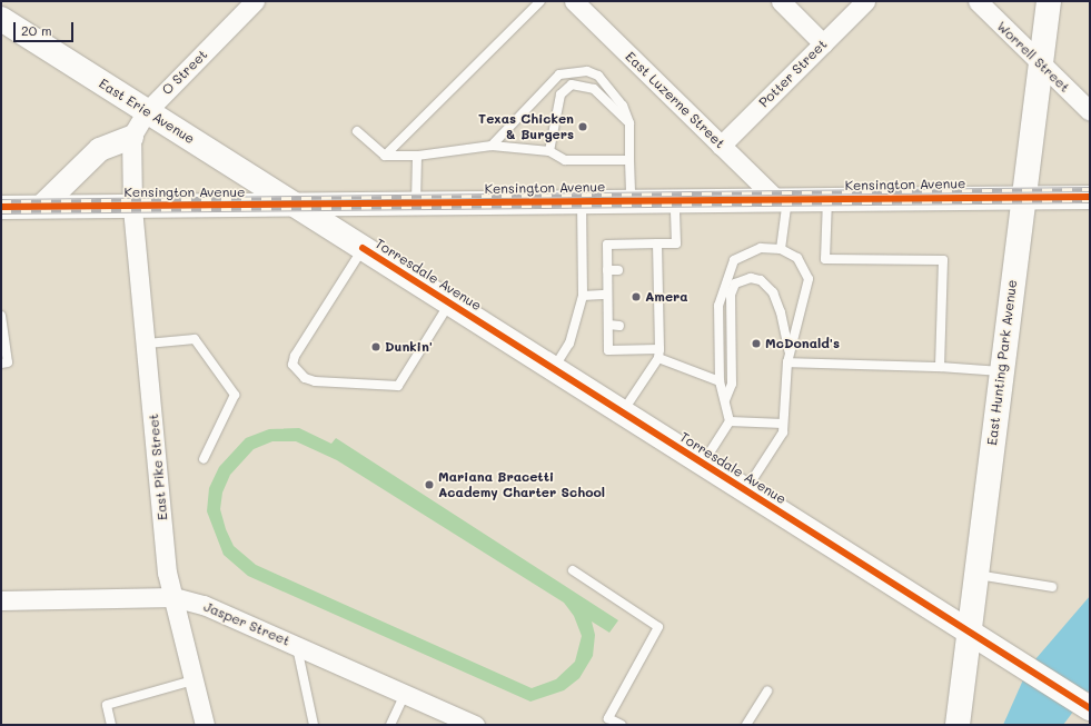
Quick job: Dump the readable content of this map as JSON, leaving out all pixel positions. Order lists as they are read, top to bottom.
{
  "streets": {
    "main road": ["East Erie Avenue", "Torresdale Avenue", "East Hunting Park Avenue"],
    "street": [
      "Worrell Street",
      "O Street",
      "Potter Street",
      "East Luzerne Street",
      "Kensington Avenue",
      "East Pike Street",
      "Jasper Street"
    ]
  },
  "crossings": [
    ["Worrell Street", "East Hunting Park Avenue"],
    ["O Street", "East Erie Avenue"],
    ["Potter Street", "East Luzerne Street"],
    ["East Luzerne Street", "Kensington Avenue"],
    ["East Erie Avenue", "Kensington Avenue"],
    ["East Erie Avenue", "Torresdale Avenue"],
    ["Kensington Avenue", "Torresdale Avenue"],
    ["Kensington Avenue", "East Hunting Park Avenue"],
    ["Kensington Avenue", "East Pike Street"],
    ["Torresdale Avenue", "East Hunting Park Avenue"],
    ["East Pike Street", "Jasper Street"]
  ],
  "places": [
    "Texas Chicken & Burgers",
    "Amera",
    "McDonald's",
    "Dunkin'",
    "Mariana Bracetti Academy Charter School"
  ],
  "scale_bar": "20 m"
}
